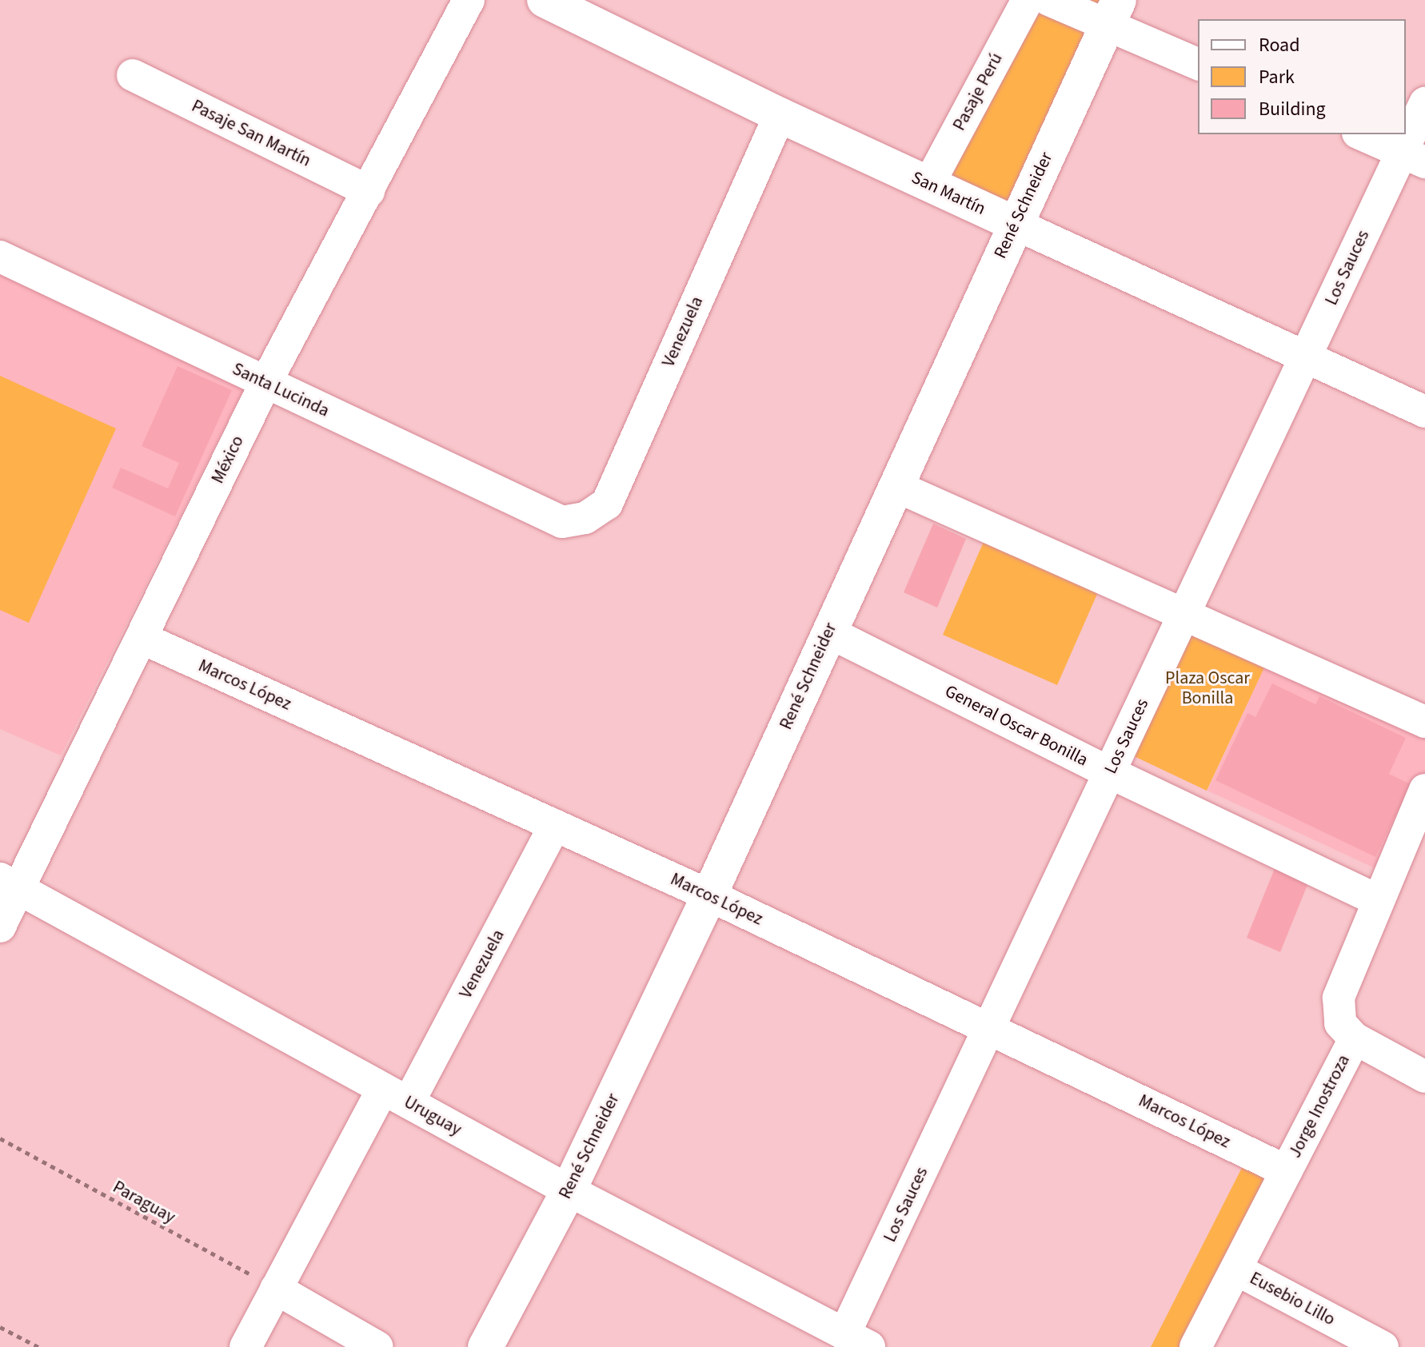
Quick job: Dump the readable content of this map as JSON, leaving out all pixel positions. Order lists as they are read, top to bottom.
{
  "streets": {
    "street": [
      "Pasaje Perú",
      "Pasaje San Martín",
      "San Martín",
      "René Schneider",
      "Los Sauces",
      "Venezuela",
      "Santa Lucinda",
      "México",
      "Marcos López",
      "General Oscar Bonilla",
      "Jorge Inostroza",
      "Uruguay",
      "Eusebio Lillo"
    ],
    "path": ["Paraguay"]
  },
  "crossings": [
    ["Pasaje Perú", "San Martín"],
    ["Pasaje San Martín", "México"],
    ["San Martín", "René Schneider"],
    ["San Martín", "Los Sauces"],
    ["San Martín", "Venezuela"],
    ["René Schneider", "Marcos López"],
    ["René Schneider", "General Oscar Bonilla"],
    ["René Schneider", "Uruguay"],
    ["Los Sauces", "Marcos López"],
    ["Los Sauces", "General Oscar Bonilla"],
    ["Los Sauces", "Uruguay"],
    ["Venezuela", "Santa Lucinda"],
    ["Venezuela", "Marcos López"],
    ["Venezuela", "Uruguay"],
    ["Venezuela", "Paraguay"],
    ["Santa Lucinda", "México"],
    ["México", "Marcos López"],
    ["México", "Uruguay"],
    ["Marcos López", "Jorge Inostroza"],
    ["General Oscar Bonilla", "Jorge Inostroza"],
    ["Jorge Inostroza", "Eusebio Lillo"]
  ],
  "parks": ["Plaza Oscar Bonilla"],
  "legend": ["Road", "Park", "Building"]
}
